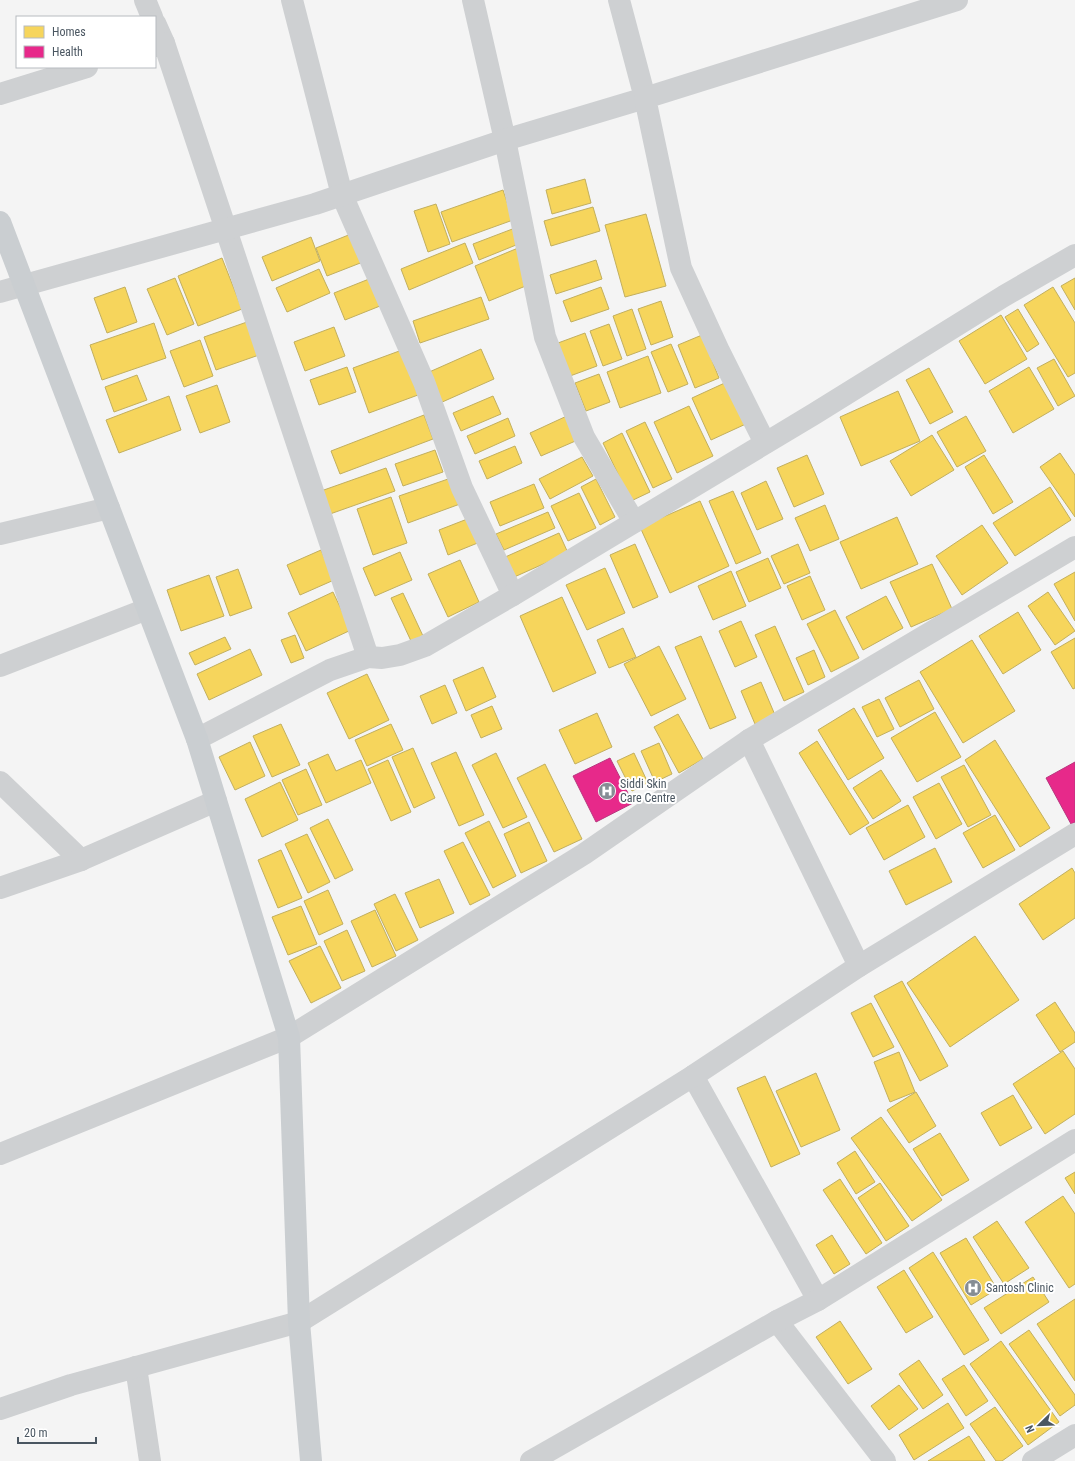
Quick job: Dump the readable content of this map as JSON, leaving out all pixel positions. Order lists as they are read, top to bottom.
{
  "places": {
    "hospital": ["Siddi Skin Care Centre", "Santosh Clinic"]
  },
  "legend": ["Homes", "Health"],
  "scale_bar": "20 m",
  "north": "bottom left"
}
